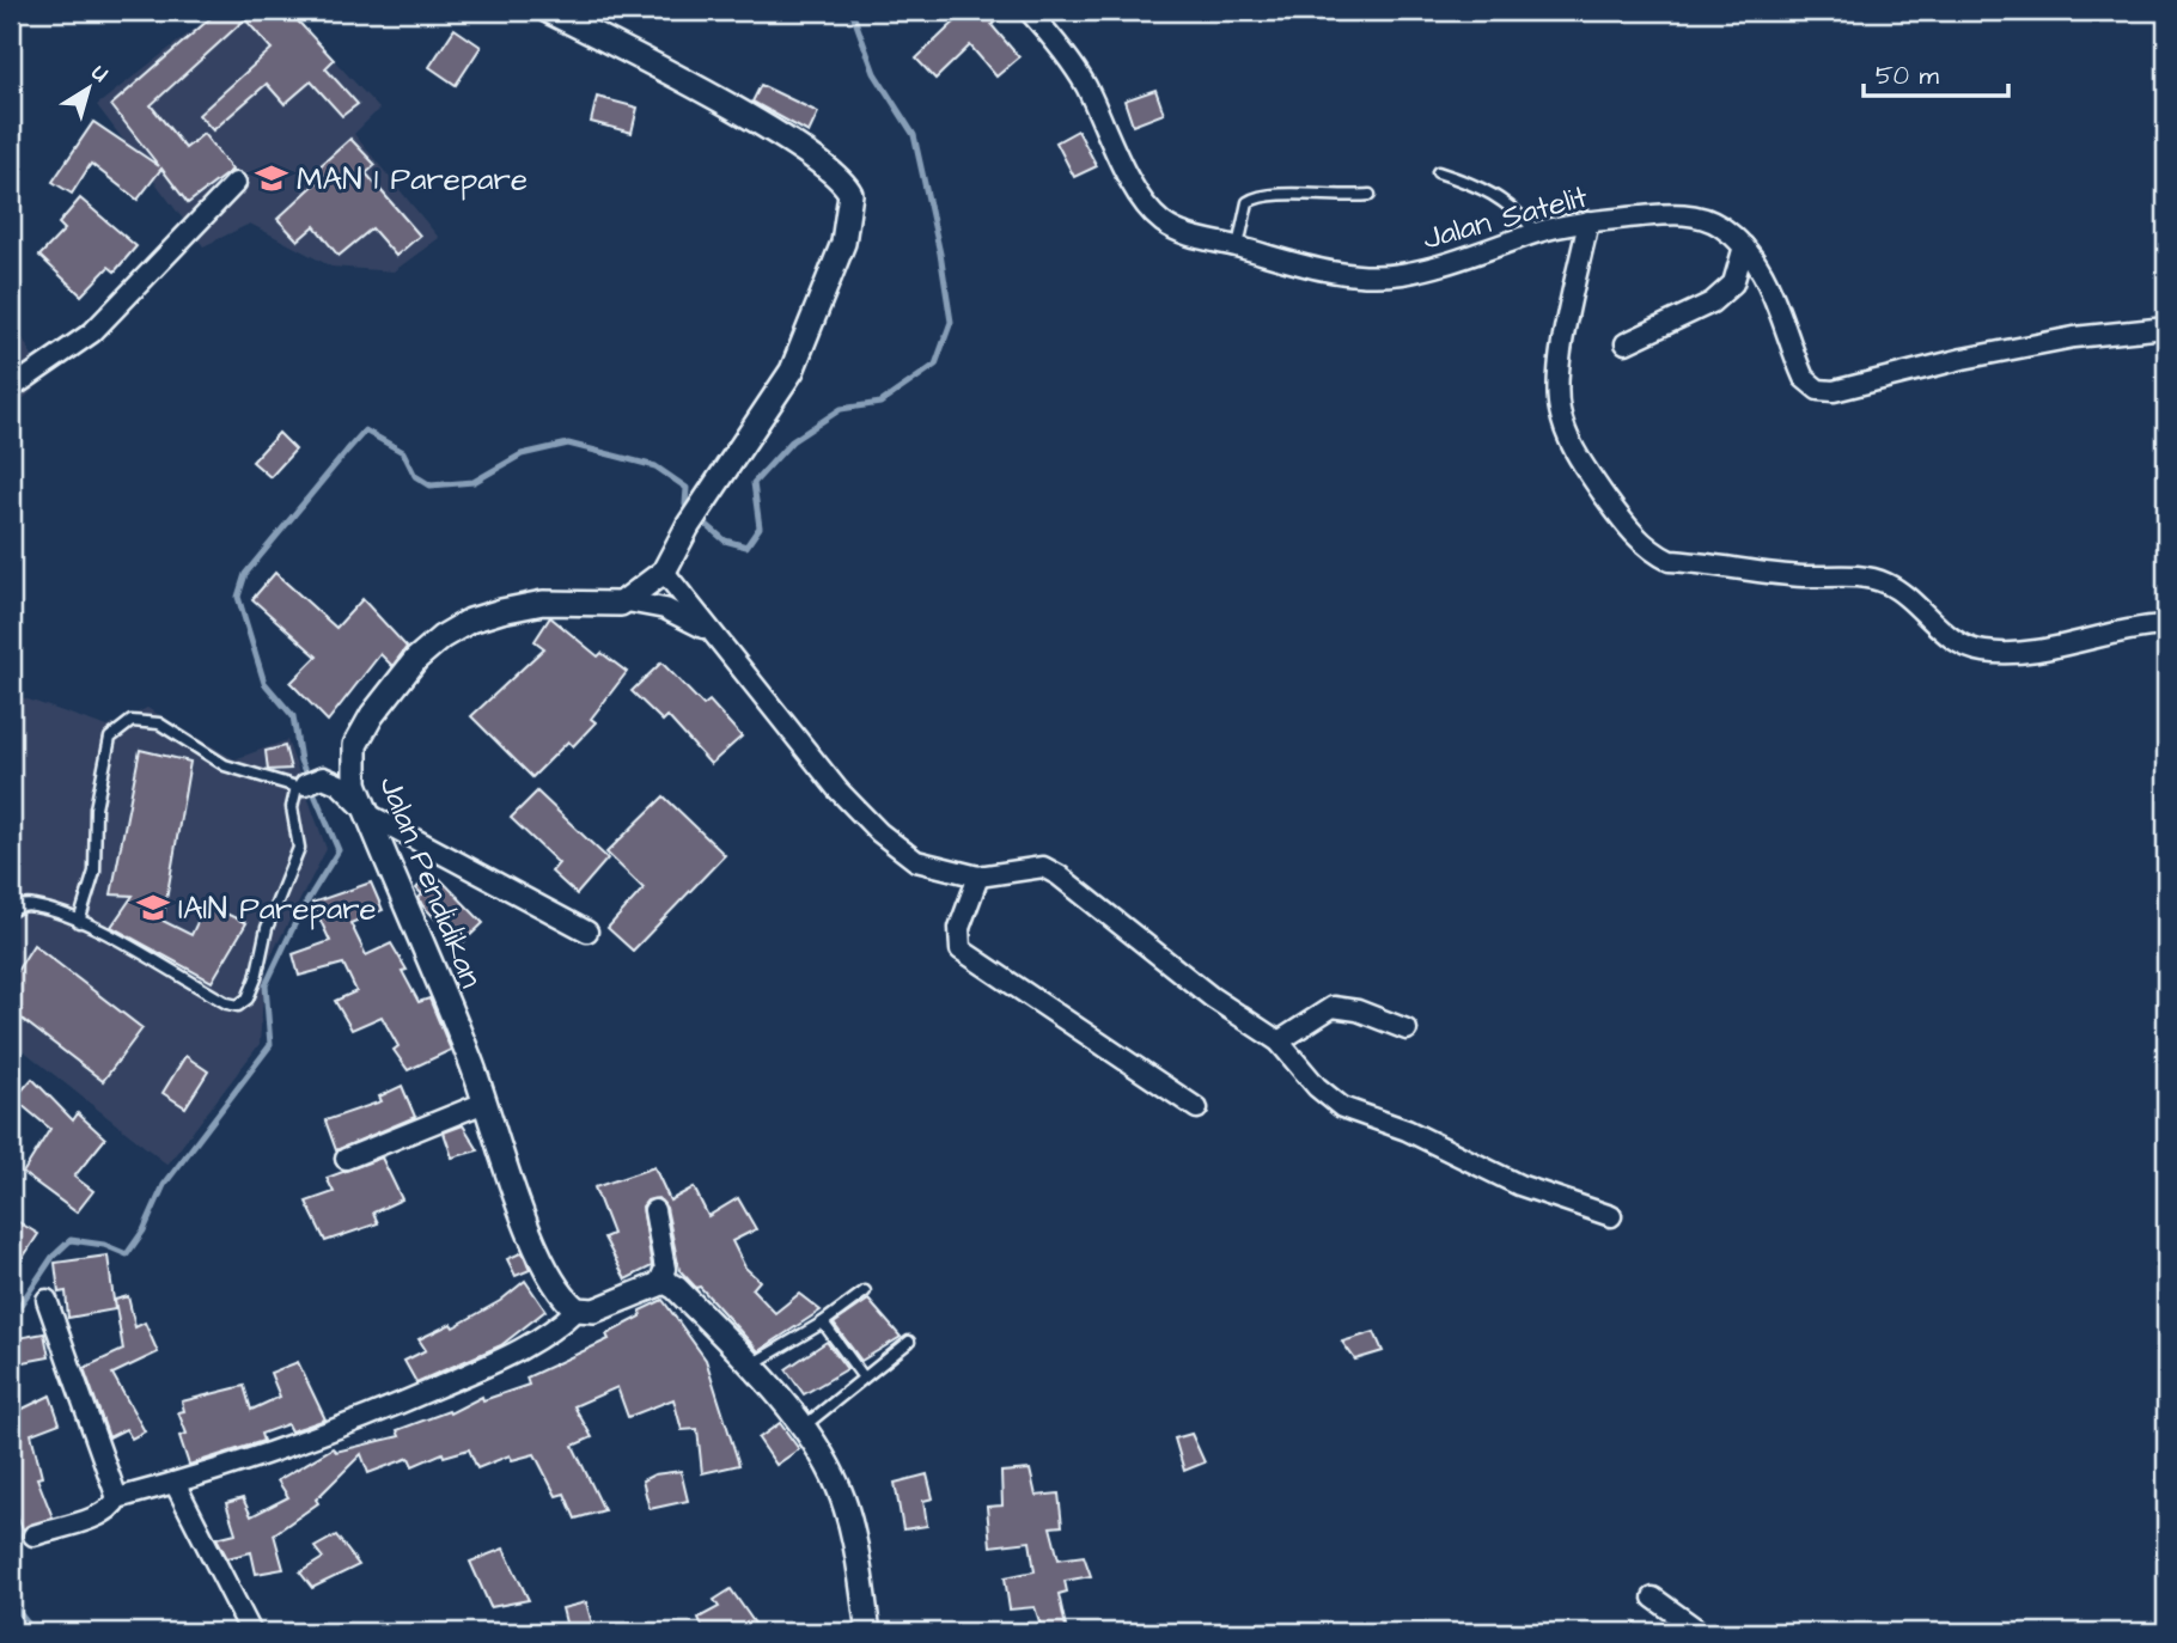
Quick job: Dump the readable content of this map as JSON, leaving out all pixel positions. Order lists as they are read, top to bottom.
{
  "streets": {
    "street": ["Jalan Satelit", "Jalan Pendidikan"]
  },
  "places": {
    "school or university": ["MAN 1 Parepare", "IAIN Parepare"]
  },
  "scale_bar": "50 m",
  "north": "top right"
}
